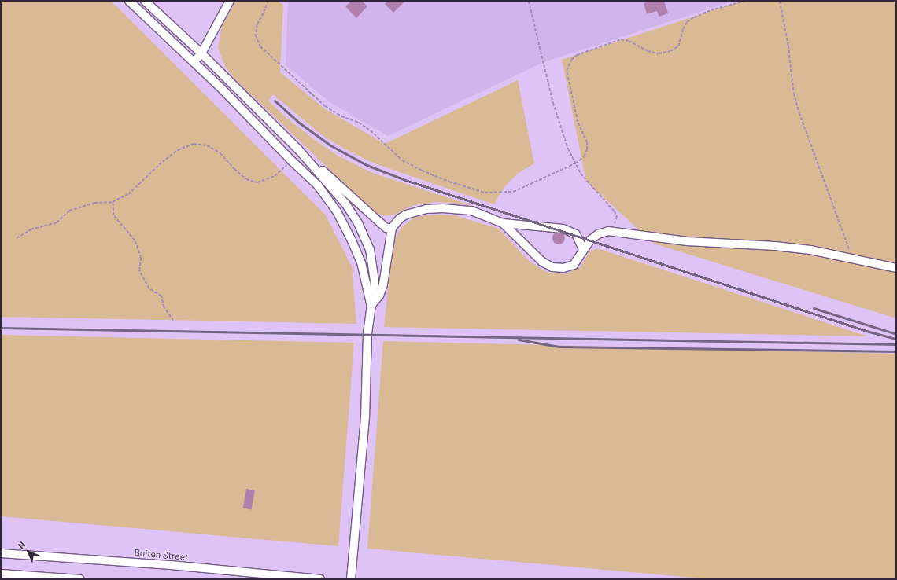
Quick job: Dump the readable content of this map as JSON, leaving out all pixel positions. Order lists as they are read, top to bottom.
{
  "streets": {
    "street": ["Buiten Street"]
  },
  "north": "top left"
}
